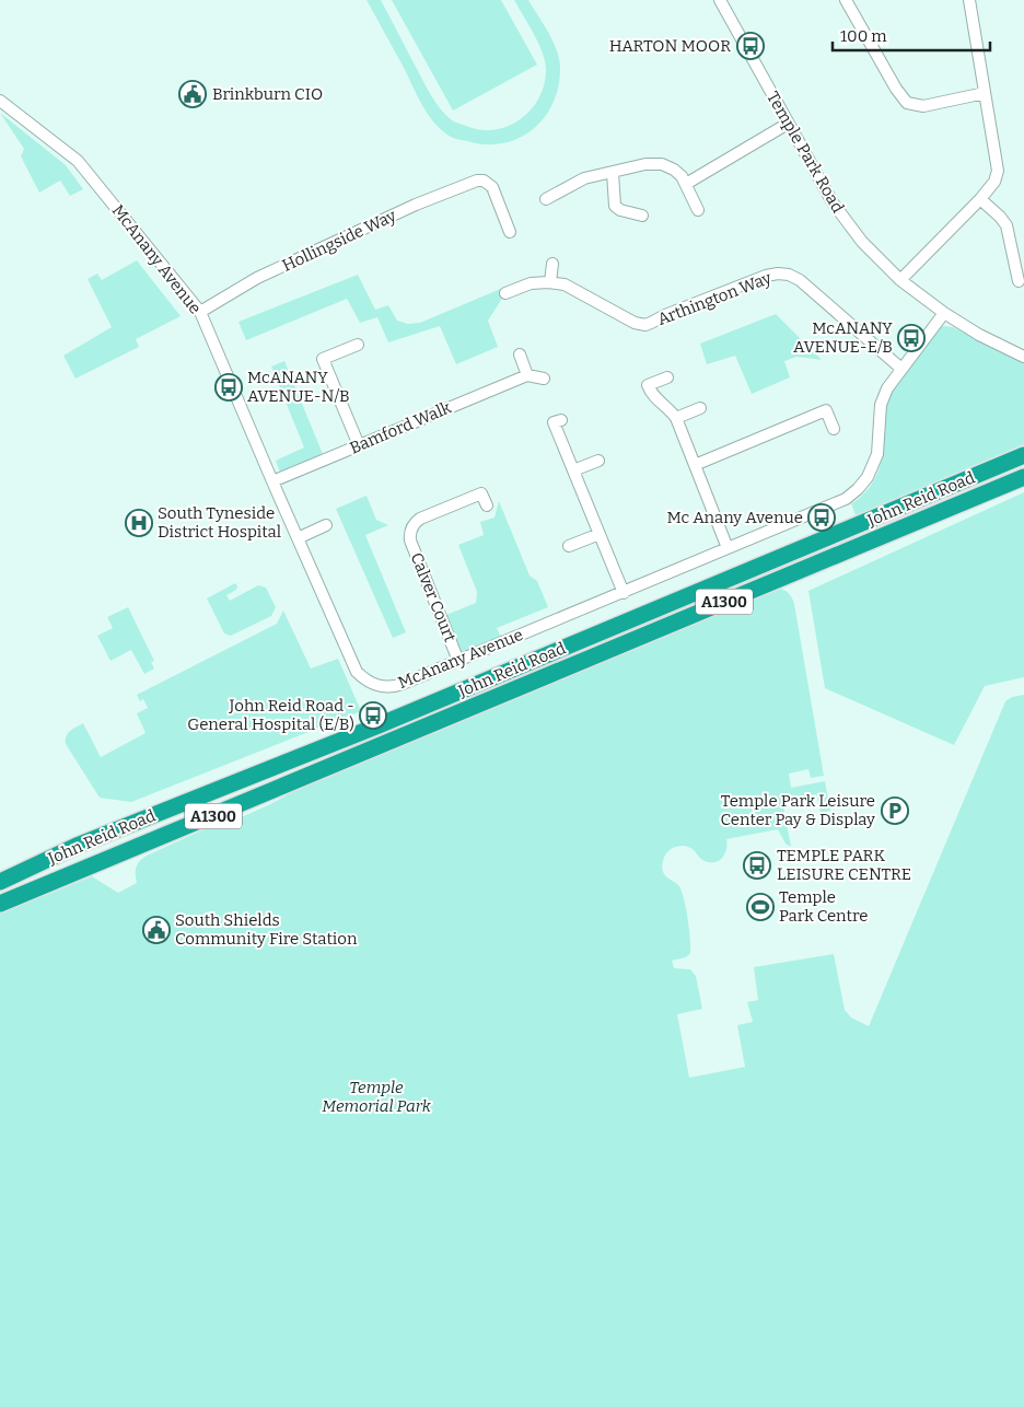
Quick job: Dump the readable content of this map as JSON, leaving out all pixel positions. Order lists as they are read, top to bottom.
{
  "streets": {
    "highway": ["John Reid Road", "A1300"],
    "street": [
      "Temple Park Road",
      "Hollingside Way",
      "McAnany Avenue",
      "Arthington Way",
      "Bamford Walk",
      "Calver Court"
    ]
  },
  "crossings": [
    ["Temple Park Road", "McAnany Avenue"],
    ["Hollingside Way", "McAnany Avenue"],
    ["McAnany Avenue", "Arthington Way"],
    ["McAnany Avenue", "Bamford Walk"],
    ["McAnany Avenue", "Calver Court"]
  ],
  "parks": ["Temple Memorial Park"],
  "places": {
    "bus stop": [
      "HARTON MOOR",
      "McANANY AVENUE-E/B",
      "McANANY AVENUE-N/B",
      "Mc Anany Avenue",
      "John Reid Road - General Hospital (E/B)",
      "TEMPLE PARK LEISURE CENTRE"
    ],
    "public building": ["Brinkburn CIO", "South Shields Community Fire Station"],
    "hospital": ["South Tyneside District Hospital"],
    "parking": ["Temple Park Leisure Center Pay & Display"],
    "sports": ["Temple Park Centre"]
  },
  "scale_bar": "100 m"
}
